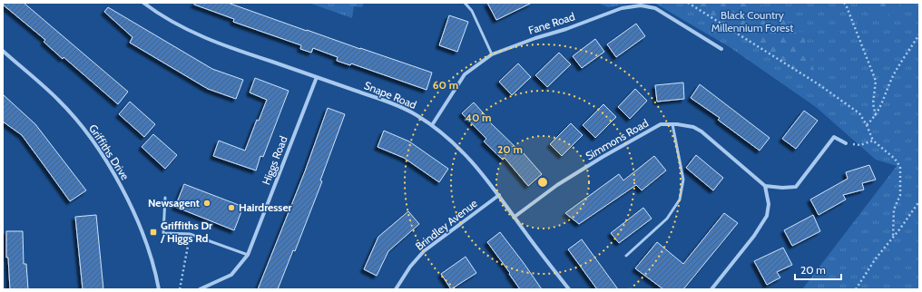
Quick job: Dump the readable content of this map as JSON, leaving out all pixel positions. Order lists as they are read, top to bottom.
{
  "streets": {
    "street": [
      "Fane Road",
      "Snape Road",
      "Simmons Road",
      "Griffiths Drive",
      "Higgs Road",
      "Brindley Avenue"
    ]
  },
  "crossings": [
    ["Fane Road", "Snape Road"],
    ["Snape Road", "Simmons Road"],
    ["Snape Road", "Higgs Road"],
    ["Snape Road", "Brindley Avenue"]
  ],
  "parks": ["Black Country Millennium Forest"],
  "places": {
    "other": ["Newsagent", "Hairdresser"],
    "transit": ["Griffiths Dr / Higgs Rd"]
  },
  "scale_bar": "20 m",
  "rings": ["60 m", "40 m", "20 m"]
}
